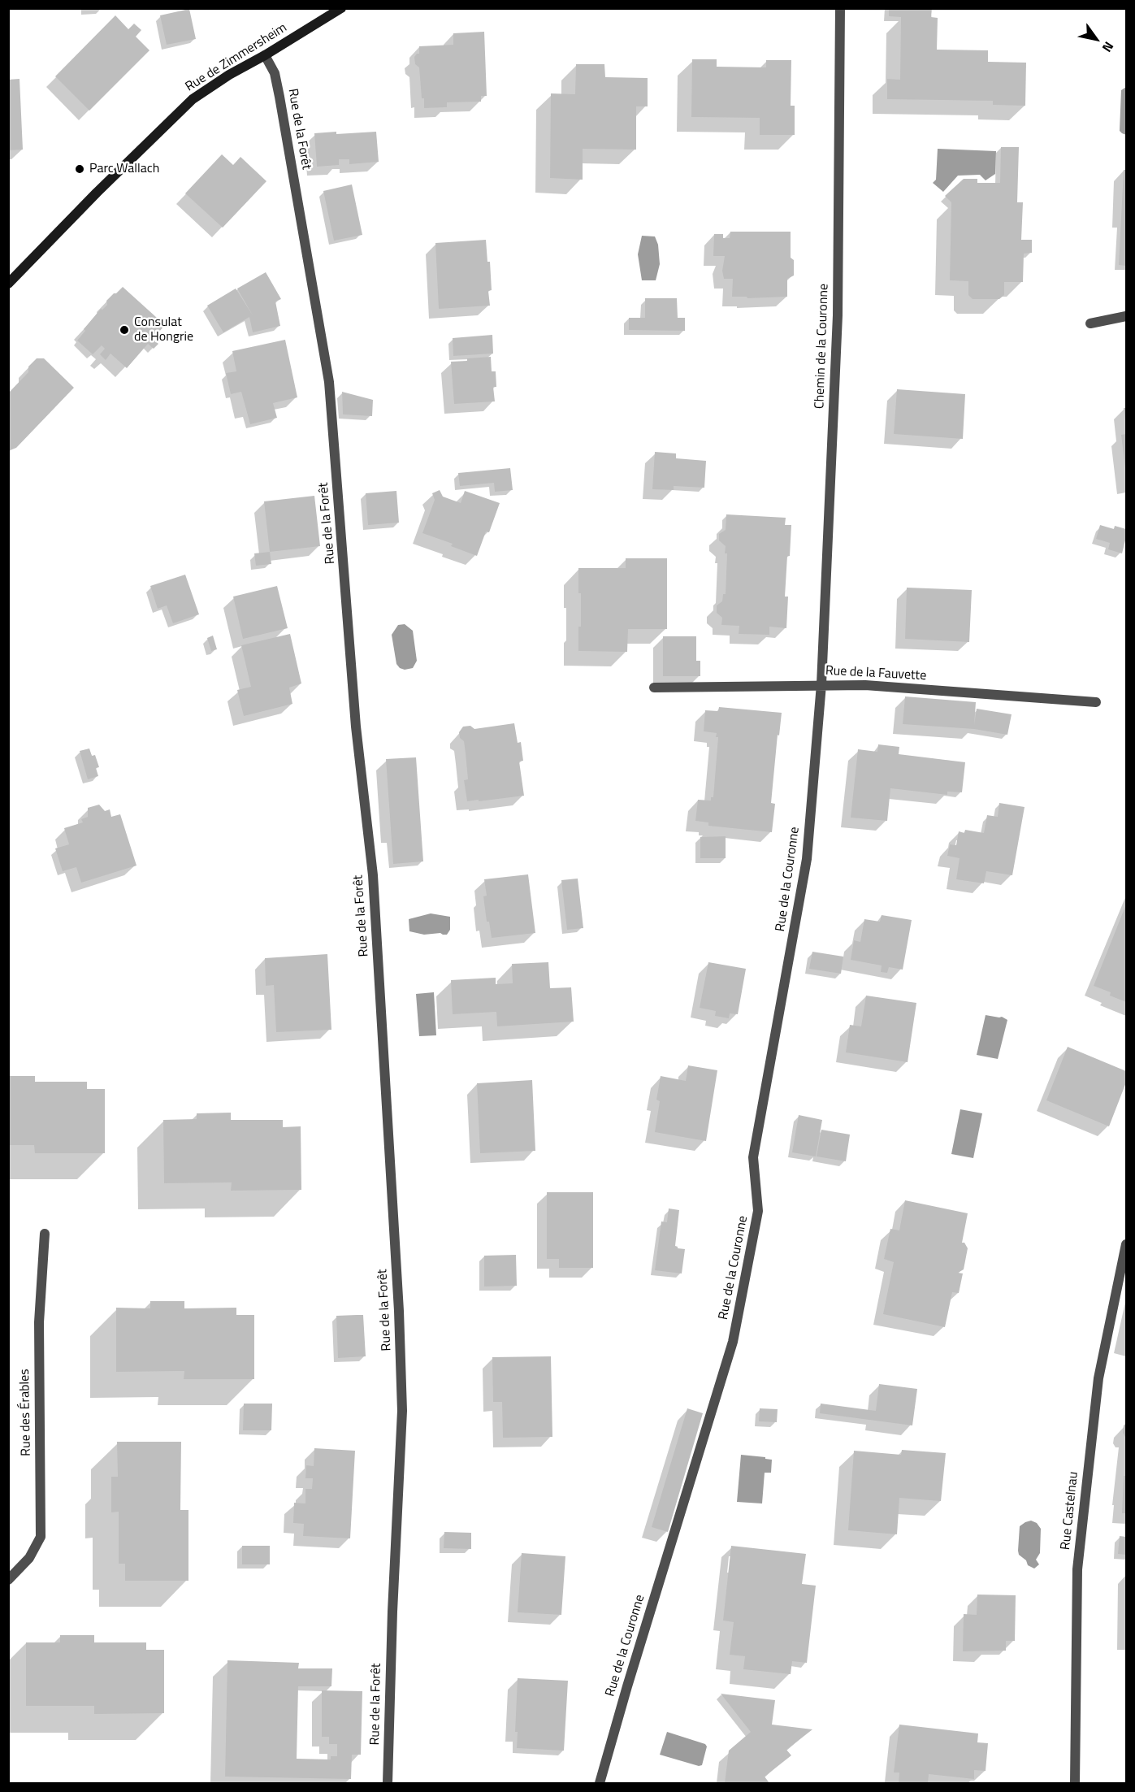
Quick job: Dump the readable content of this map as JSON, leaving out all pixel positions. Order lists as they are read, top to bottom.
{
  "streets": {
    "main road": ["Rue de Zimmersheim"],
    "street": [
      "Rue de la Forêt",
      "Chemin de la Couronne",
      "Rue de la Fauvette",
      "Rue de la Couronne",
      "Rue des Érables",
      "Rue Castelnau"
    ]
  },
  "crossings": [
    ["Rue de Zimmersheim", "Rue de la Forêt"],
    ["Chemin de la Couronne", "Rue de la Fauvette"],
    ["Chemin de la Couronne", "Rue de la Couronne"],
    ["Rue de la Fauvette", "Rue de la Couronne"]
  ],
  "places": ["Parc Wallach", "Consulat de Hongrie"],
  "north": "bottom right"
}
